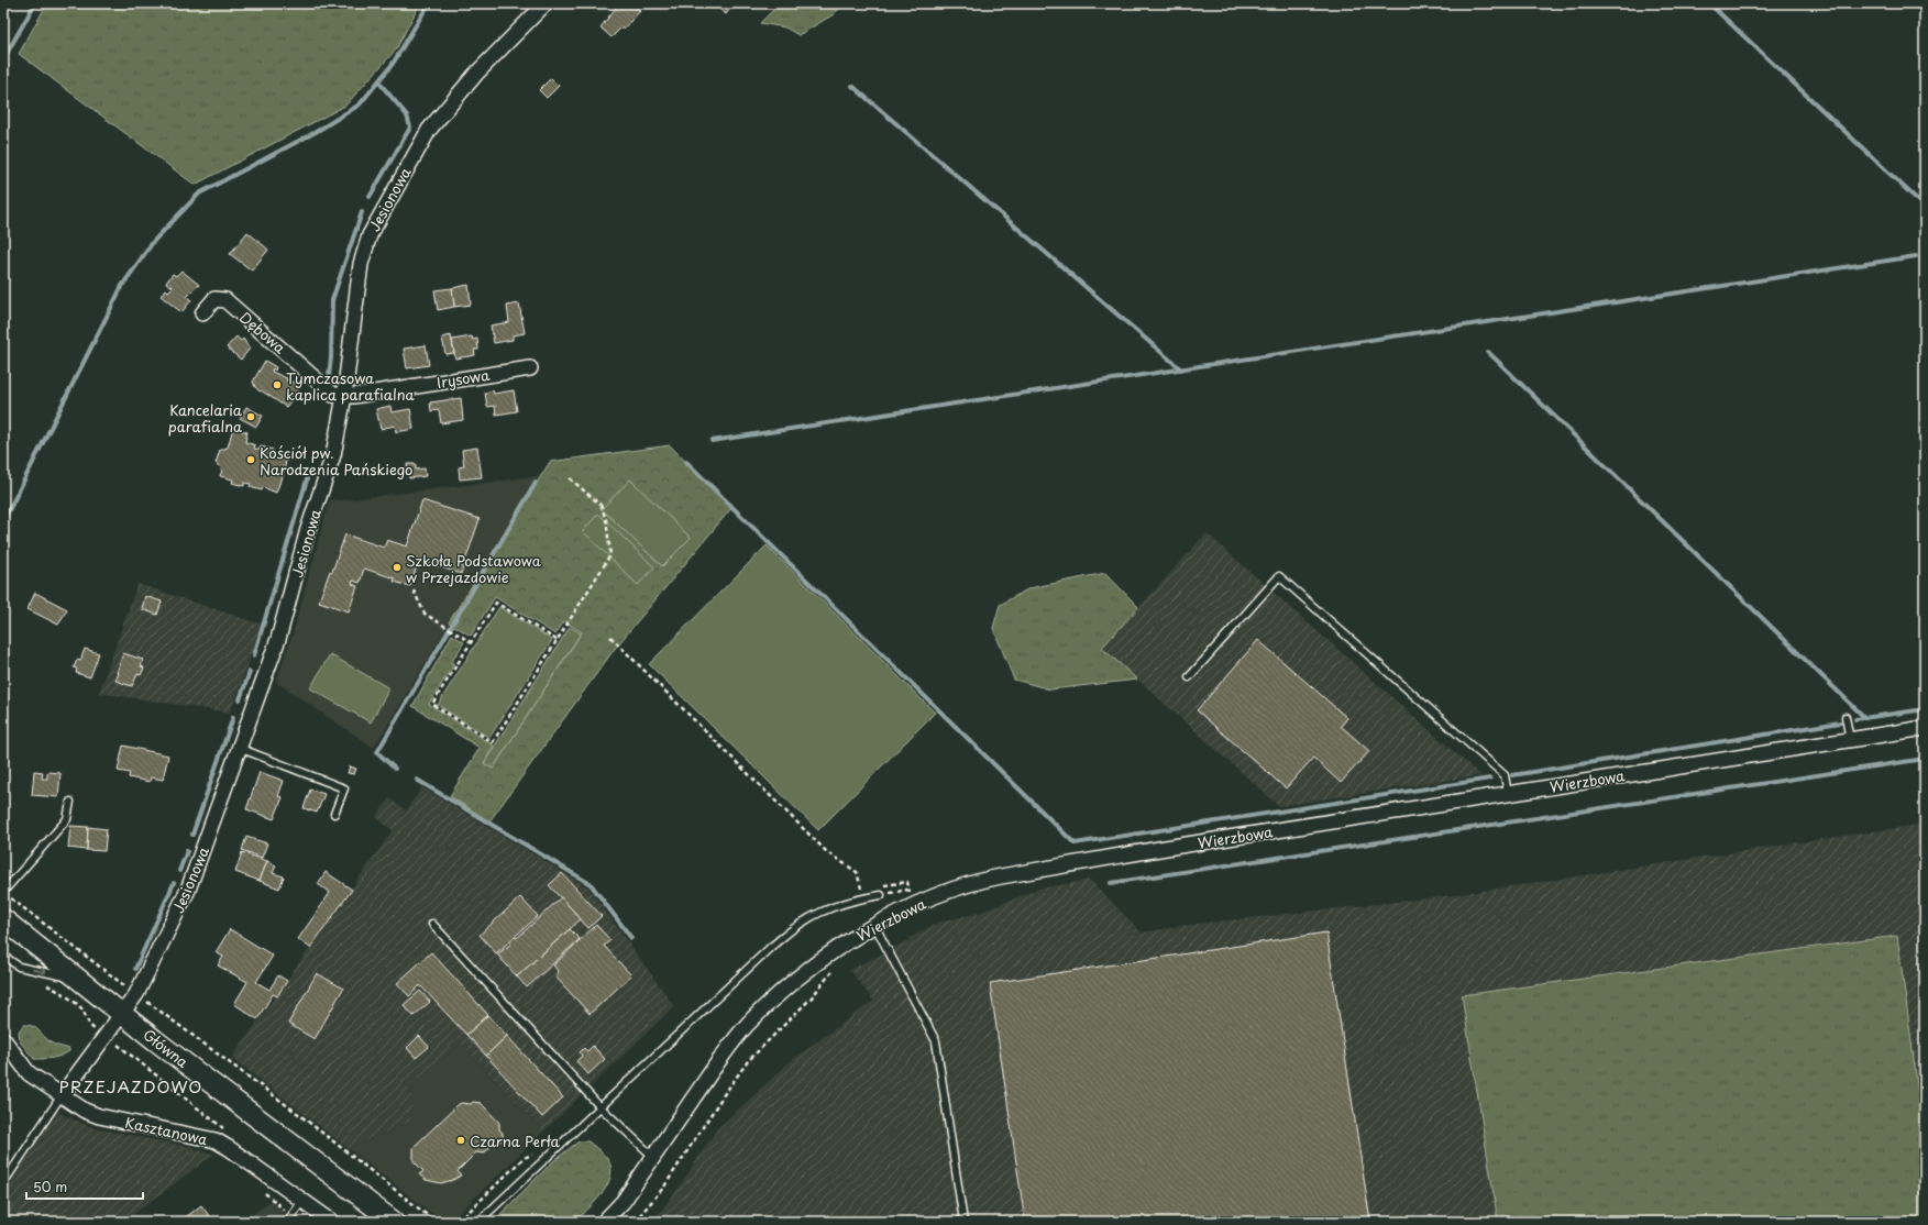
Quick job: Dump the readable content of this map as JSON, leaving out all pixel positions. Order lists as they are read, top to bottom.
{
  "streets": {
    "main road": ["Główna"],
    "street": [
      "Jesionowa",
      "Dębowa",
      "Irysowa",
      "Wierzbowa",
      "Kasztanowa"
    ]
  },
  "crossings": [
    ["Jesionowa", "Dębowa"],
    ["Jesionowa", "Irysowa"],
    ["Jesionowa", "Główna"],
    ["Jesionowa", "Kasztanowa"],
    ["Dębowa", "Irysowa"]
  ],
  "districts": ["PRZEJAZDOWO"],
  "places": [
    "Tymczasowa kaplica parafialna",
    "Kancelaria parafialna",
    "Kościół pw. Narodzenia Pańskiego",
    "Szkoła Podstawowa w Przejazdowie",
    "Czarna Perła"
  ],
  "scale_bar": "50 m"
}
